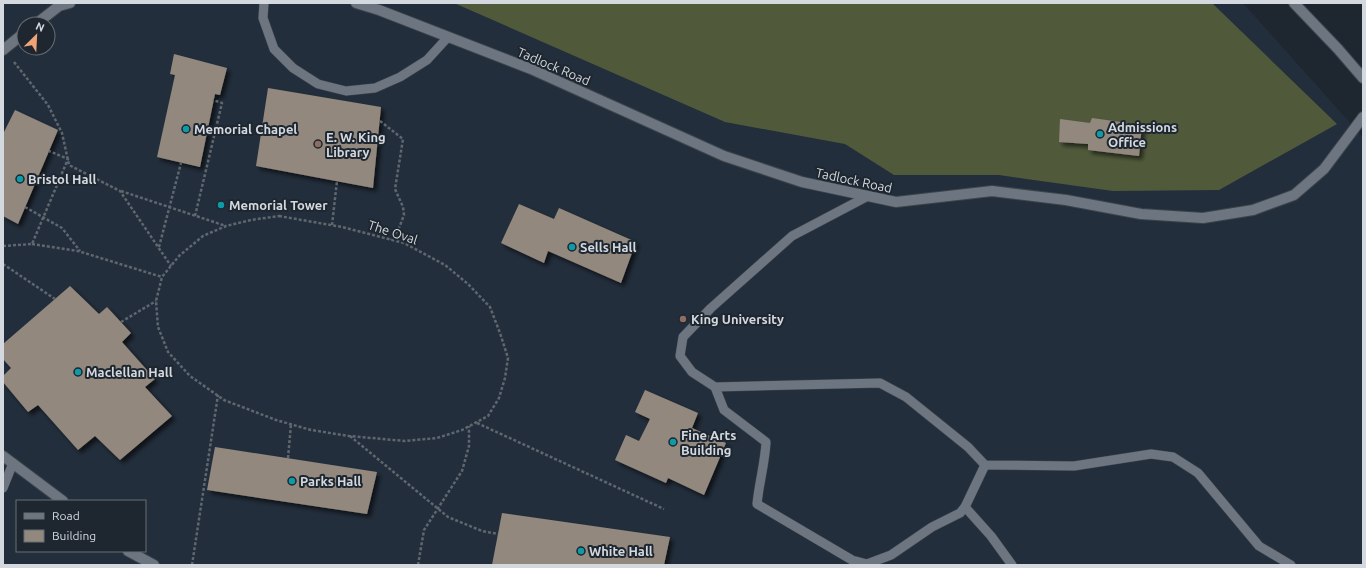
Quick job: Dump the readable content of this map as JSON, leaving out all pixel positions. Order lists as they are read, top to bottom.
{
  "streets": {
    "street": ["Tadlock Road"],
    "path": ["The Oval"]
  },
  "places": [
    "Memorial Chapel",
    "Admissions Office",
    "E. W. King Library",
    "Bristol Hall",
    "Memorial Tower",
    "Sells Hall",
    "King University",
    "Maclellan Hall",
    "Fine Arts Building",
    "Parks Hall",
    "White Hall"
  ],
  "legend": ["Road", "Building"],
  "north": "top right"
}
